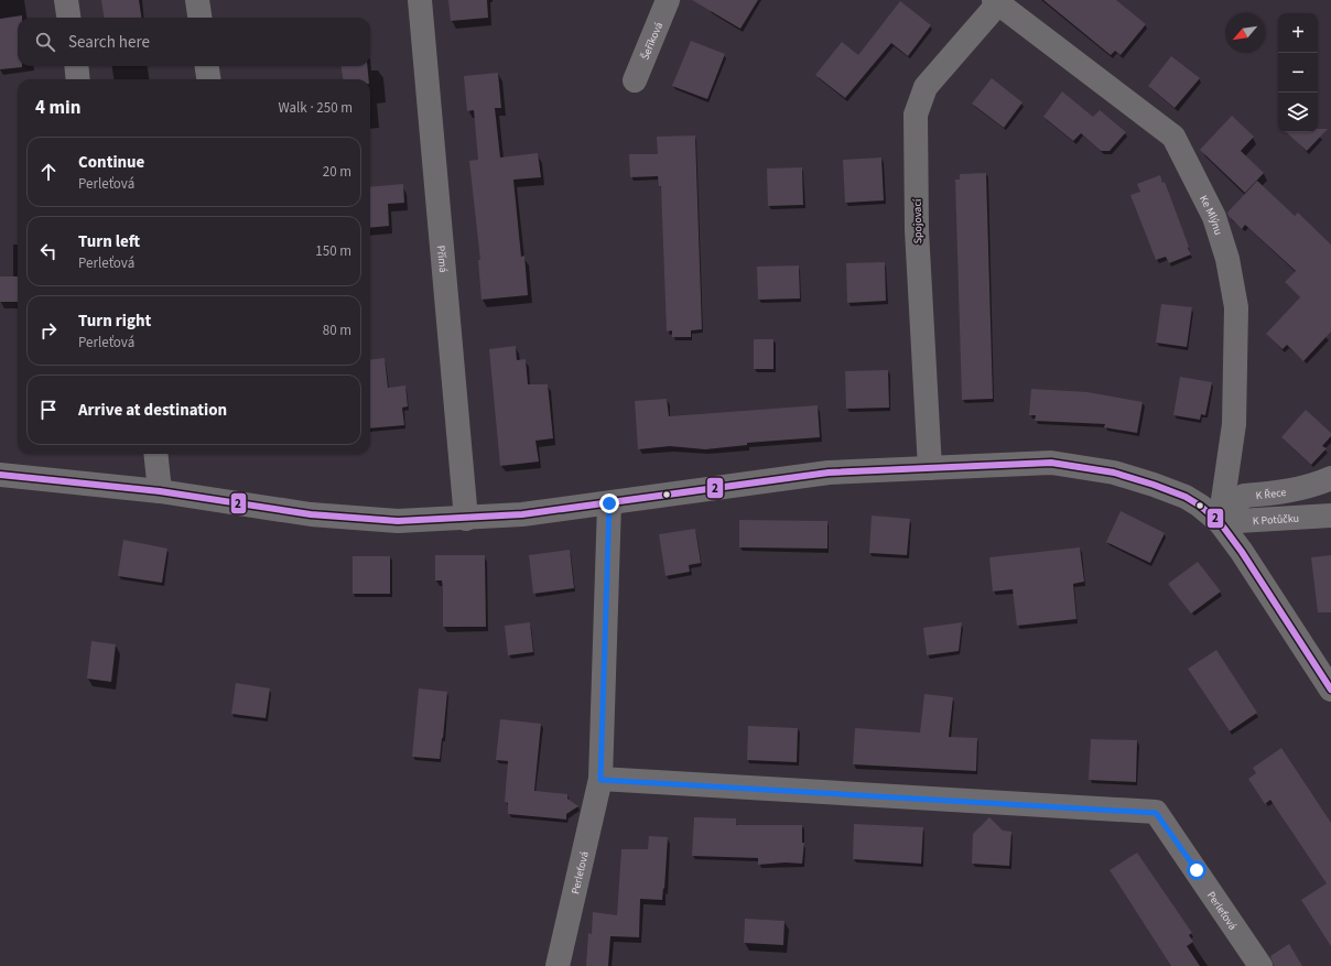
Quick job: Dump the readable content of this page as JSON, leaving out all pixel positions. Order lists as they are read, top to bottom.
{
  "streets": {
    "street": [
      "Šeříková",
      "Ke Mlýnu",
      "Spojovací",
      "Přímá",
      "K Řece",
      "K Potůčku",
      "Perleťová"
    ]
  },
  "crossings": [
    ["Ke Mlýnu", "Spojovací"],
    ["Ke Mlýnu", "K Řece"],
    ["Ke Mlýnu", "K Potůčku"],
    ["K Řece", "K Potůčku"]
  ],
  "lines": ["transit line 2"],
  "north": "bottom left",
  "page": {
    "map_buttons": ["+", "−"],
    "search": "Search here",
    "heading": ["4 min", "Walk · 250 m"],
    "list": [
      ["Continue", "Perleťová", "20 m"],
      ["Turn left", "Perleťová", "150 m"],
      ["Turn right", "Perleťová", "80 m"],
      "Arrive at destination"
    ]
  }
}
